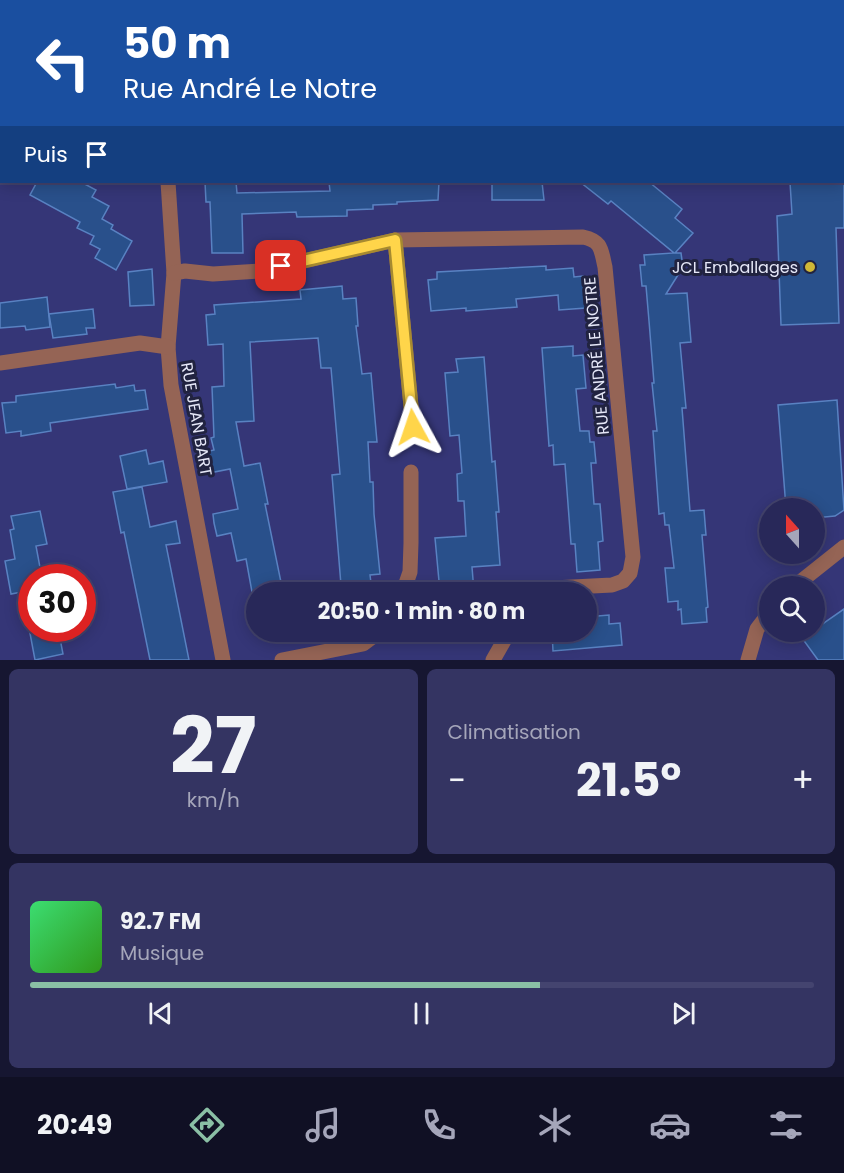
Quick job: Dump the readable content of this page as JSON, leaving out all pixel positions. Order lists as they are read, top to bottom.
{
  "streets": {
    "street": ["RUE ANDRÉ LE NOTRE", "RUE JEAN BART"]
  },
  "crossings": [
    ["RUE ANDRÉ LE NOTRE", "RUE JEAN BART"]
  ],
  "places": ["JCL Emballages"],
  "north": "top",
  "page": {
    "turn": ["50 m", "Rue André Le Notre"],
    "then": "Puis",
    "limit": "30",
    "trip": "20:50 · 1 min · 80 m",
    "tile": [
      ["27", "km/h"],
      "Climatisation"
    ],
    "heat": ["−", "21.5°", "+"],
    "song": ["92.7 FM", "Musique"],
    "tabs": "20:49"
  }
}
